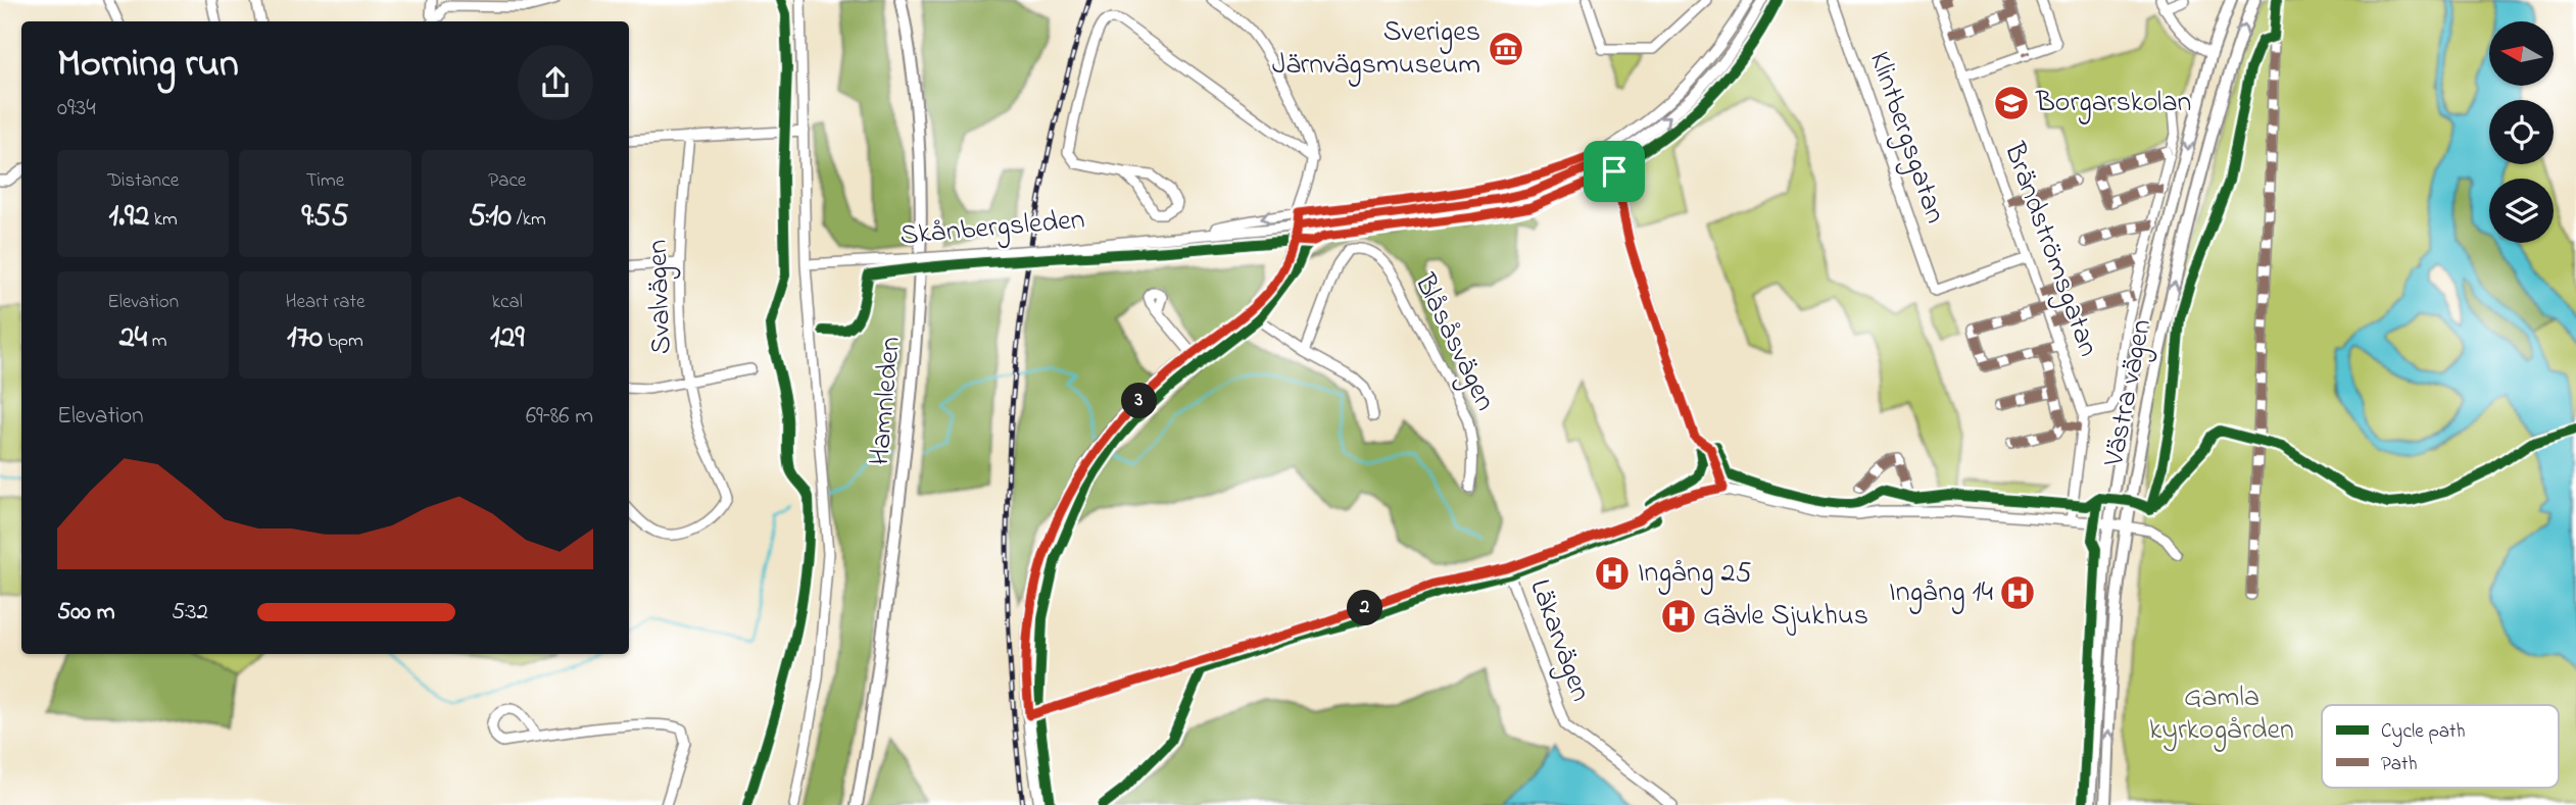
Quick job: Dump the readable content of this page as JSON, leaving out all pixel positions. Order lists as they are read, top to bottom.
{
  "streets": {
    "main road": ["Västra vägen", "Hamnleden"],
    "street": [
      "Klintbergsgatan",
      "Skånbergsleden",
      "Brändströmsgatan",
      "Svalvägen",
      "Blåsåsvägen",
      "Läkarvägen"
    ]
  },
  "crossings": [
    ["Klintbergsgatan", "Brändströmsgatan"],
    ["Brändströmsgatan", "Västra vägen"]
  ],
  "parks": ["Gamla kyrkogården"],
  "places": {
    "museum": ["Sveriges Järnvägsmuseum"],
    "school or university": ["Borgarskolan"],
    "hospital": ["Ingång 25", "Ingång 14", "Gävle Sjukhus"]
  },
  "legend": ["Cycle path", "Path"],
  "north": "left",
  "page": {
    "heading": ["Morning run", "09:34"],
    "stats": [
      ["Distance", "1.92 km"],
      ["Time", "9:55"],
      ["Pace", "5:10 /km"],
      ["Elevation", "24 m"],
      ["Heart rate", "170 bpm"],
      ["kcal", "129"]
    ],
    "pins": ["3", "2"],
    "chart": ["Elevation", "69–86 m"],
    "list": [
      {
        "name": "500 m",
        "note": "5:32"
      }
    ]
  }
}
